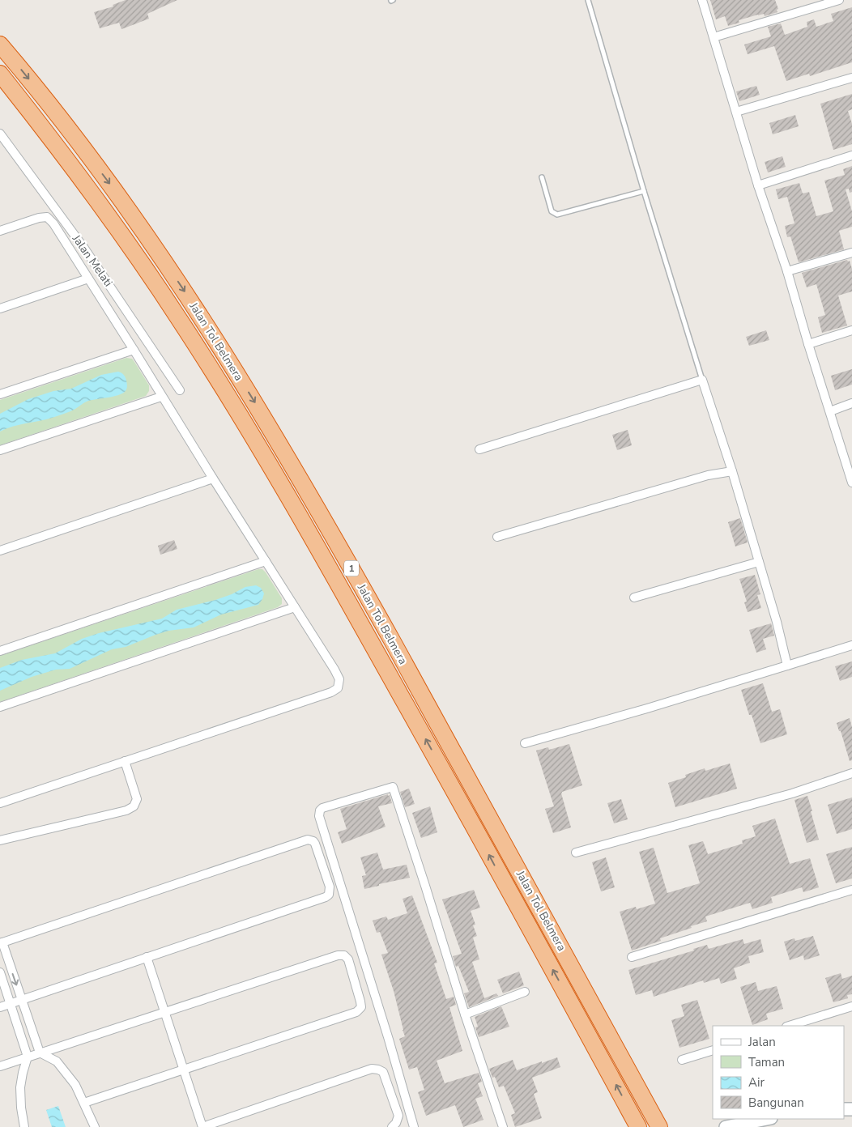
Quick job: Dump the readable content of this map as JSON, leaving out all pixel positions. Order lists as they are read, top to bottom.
{
  "streets": {
    "highway": ["Jalan Tol Belmera", "1"],
    "street": ["Jalan Melati"]
  },
  "legend": [
    "Jalan",
    "Taman",
    "Air",
    "Bangunan"
  ]
}
